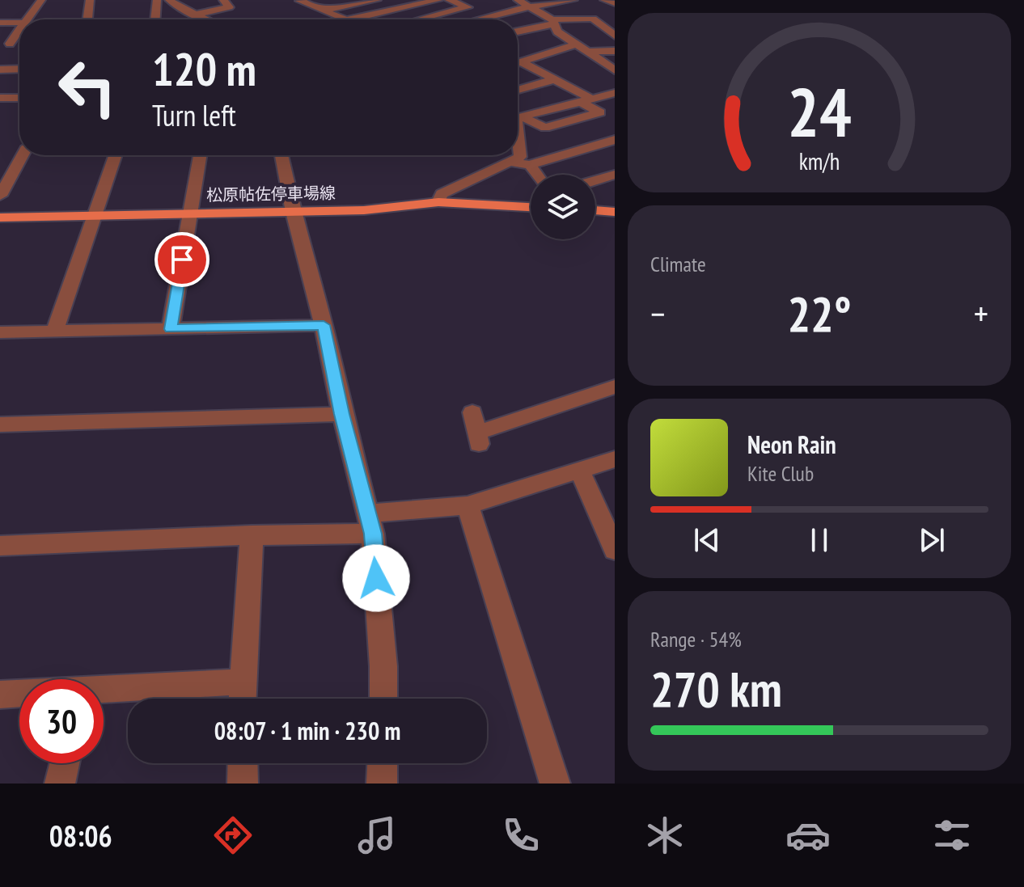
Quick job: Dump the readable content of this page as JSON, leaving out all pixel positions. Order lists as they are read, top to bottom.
{
  "streets": {
    "main road": ["松原帖佐停車場線"]
  },
  "page": {
    "turn": ["120 m", "Turn left"],
    "tile": [
      "Climate",
      ["Range · 54%", "270 km"]
    ],
    "heat": ["−", "22°", "+"],
    "song": ["Neon Rain", "Kite Club"],
    "limit": "30",
    "trip": "08:07 · 1 min · 230 m",
    "tabs": "08:06",
    "gauge": ["24", "km/h"]
  }
}
